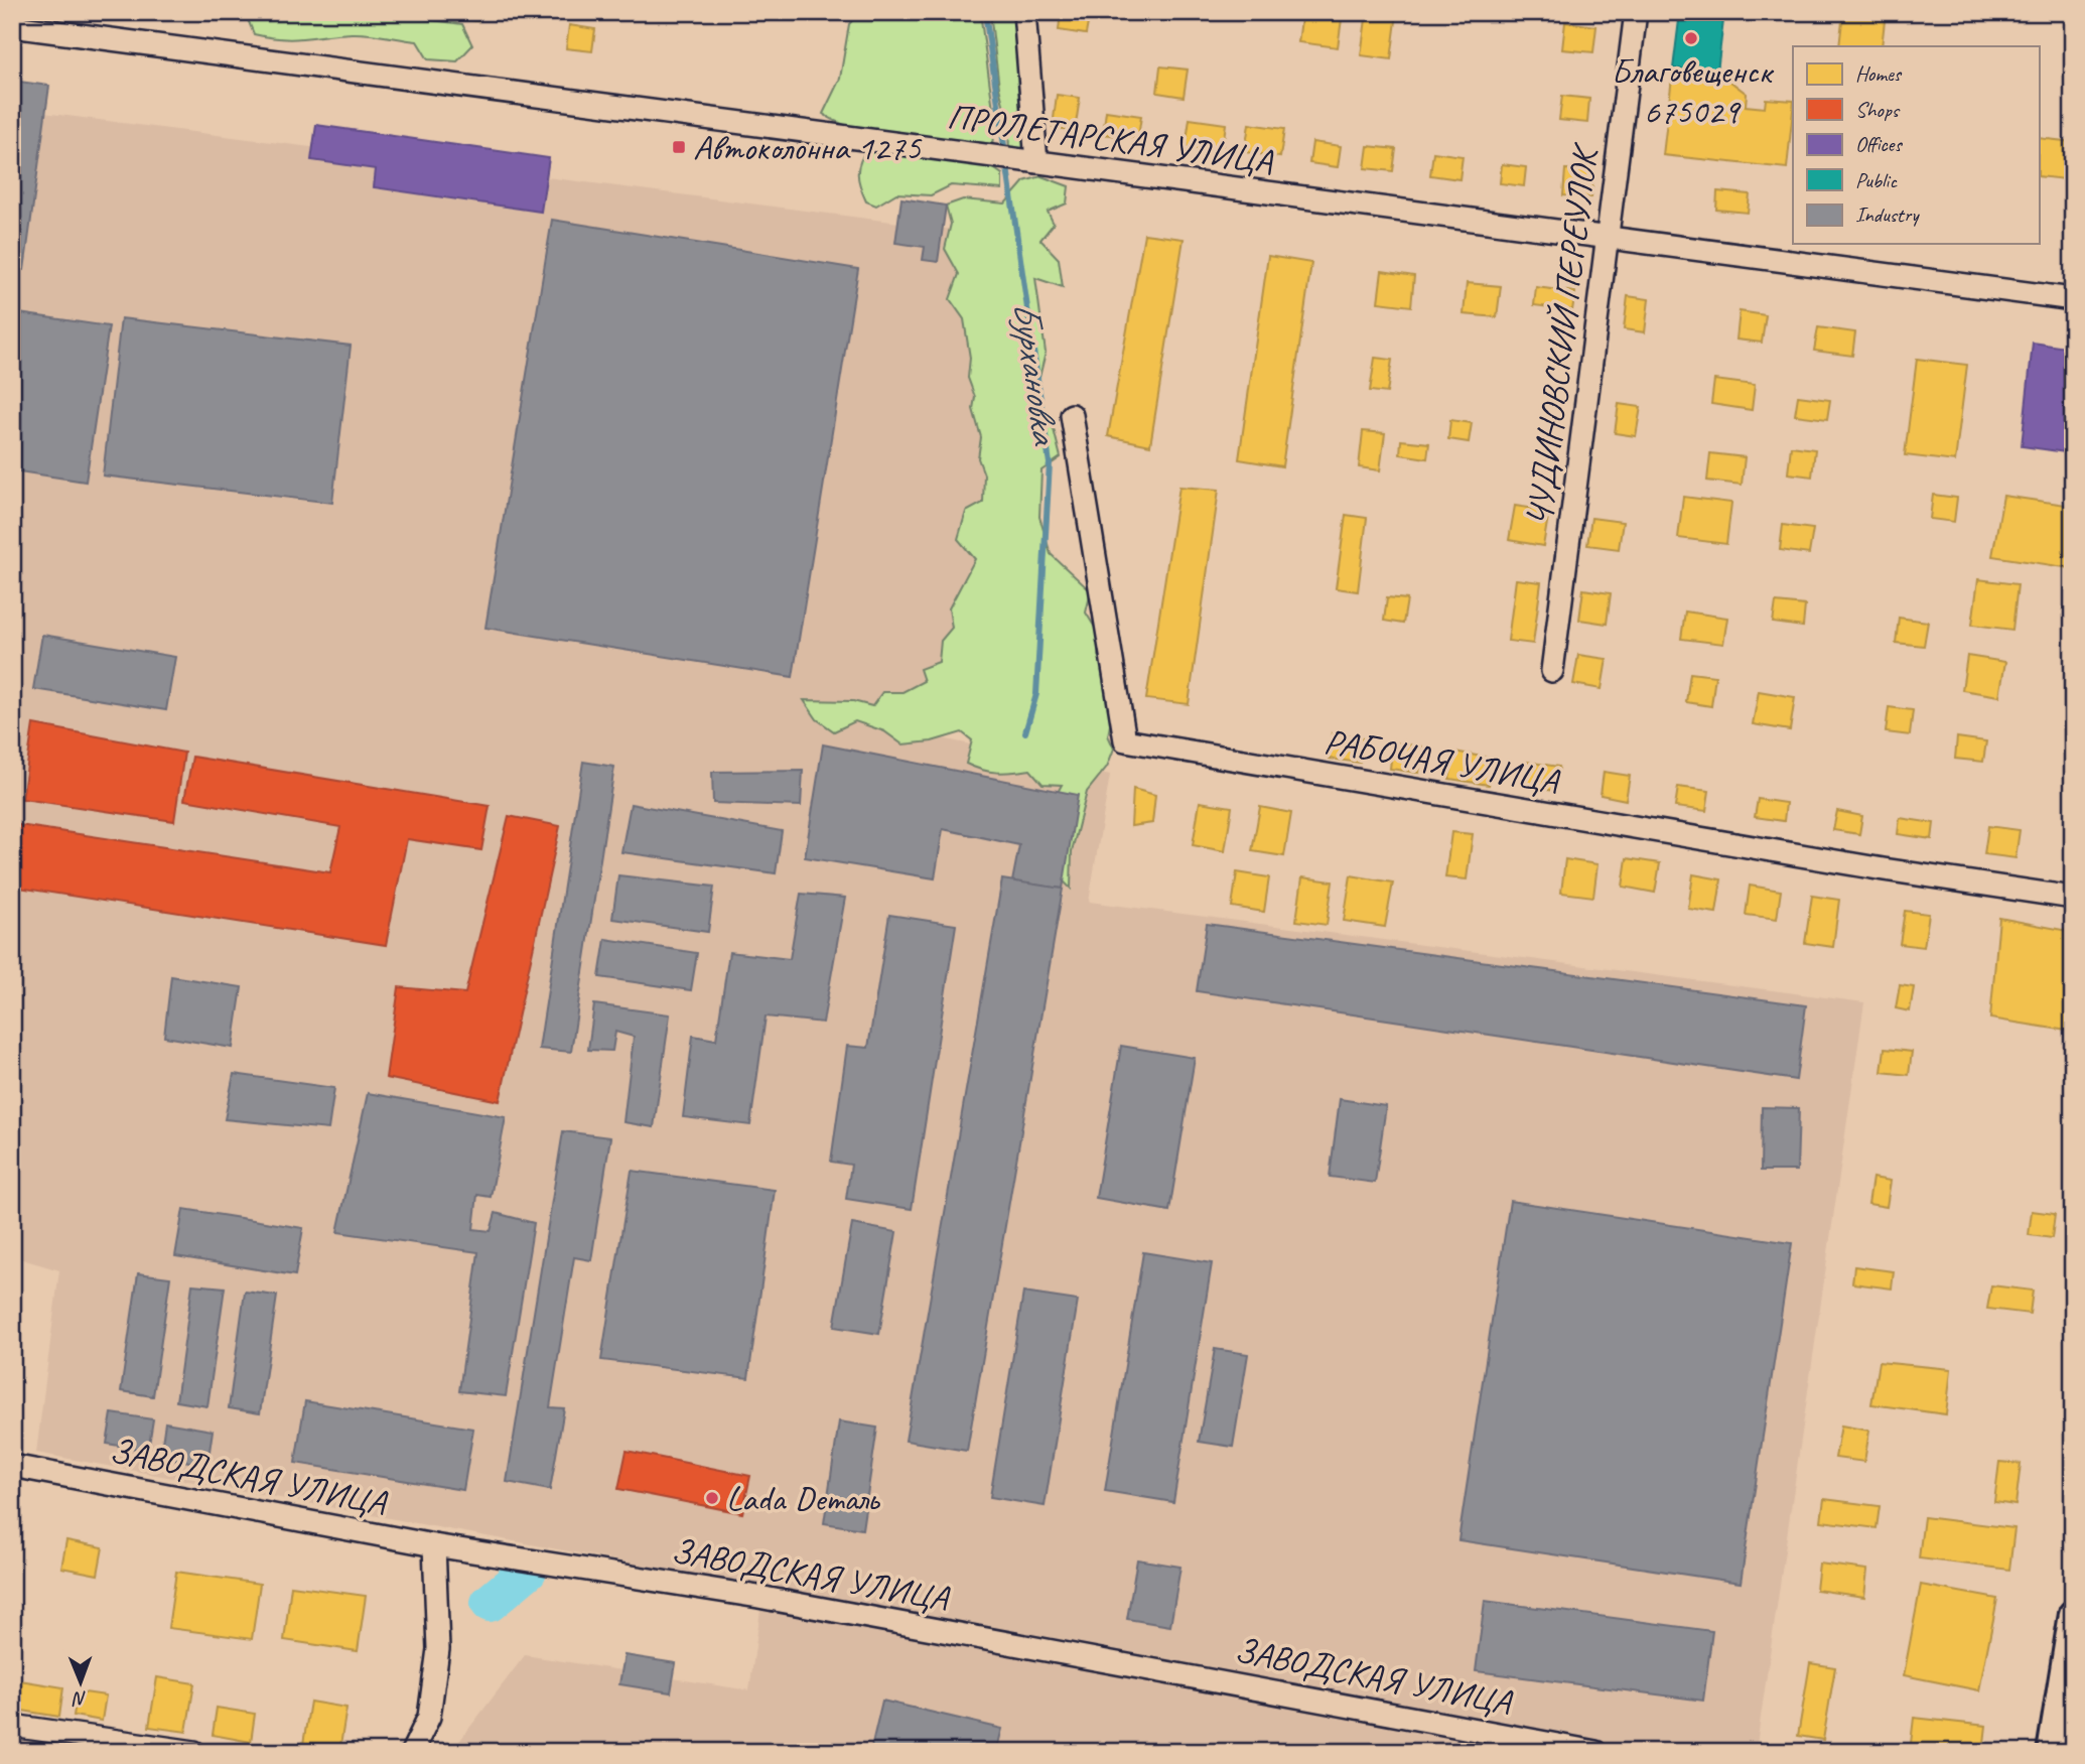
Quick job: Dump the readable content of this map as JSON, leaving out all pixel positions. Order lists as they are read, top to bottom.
{
  "streets": {
    "street": [
      "ПРОЛЕТАРСКАЯ УЛИЦА",
      "ЧУДИНОВСКИЙ ПЕРЕУЛОК",
      "РАБОЧАЯ УЛИЦА",
      "ЗАВОДСКАЯ УЛИЦА"
    ]
  },
  "crossings": [
    ["ПРОЛЕТАРСКАЯ УЛИЦА", "ЧУДИНОВСКИЙ ПЕРЕУЛОК"]
  ],
  "water": ["Бурхановка"],
  "places": {
    "other": ["Благовещенск 675029", "Lada Dеталь"],
    "transit": ["Автоколонна 1275"]
  },
  "legend": [
    "Homes",
    "Shops",
    "Offices",
    "Public",
    "Industry"
  ],
  "north": "bottom"
}
